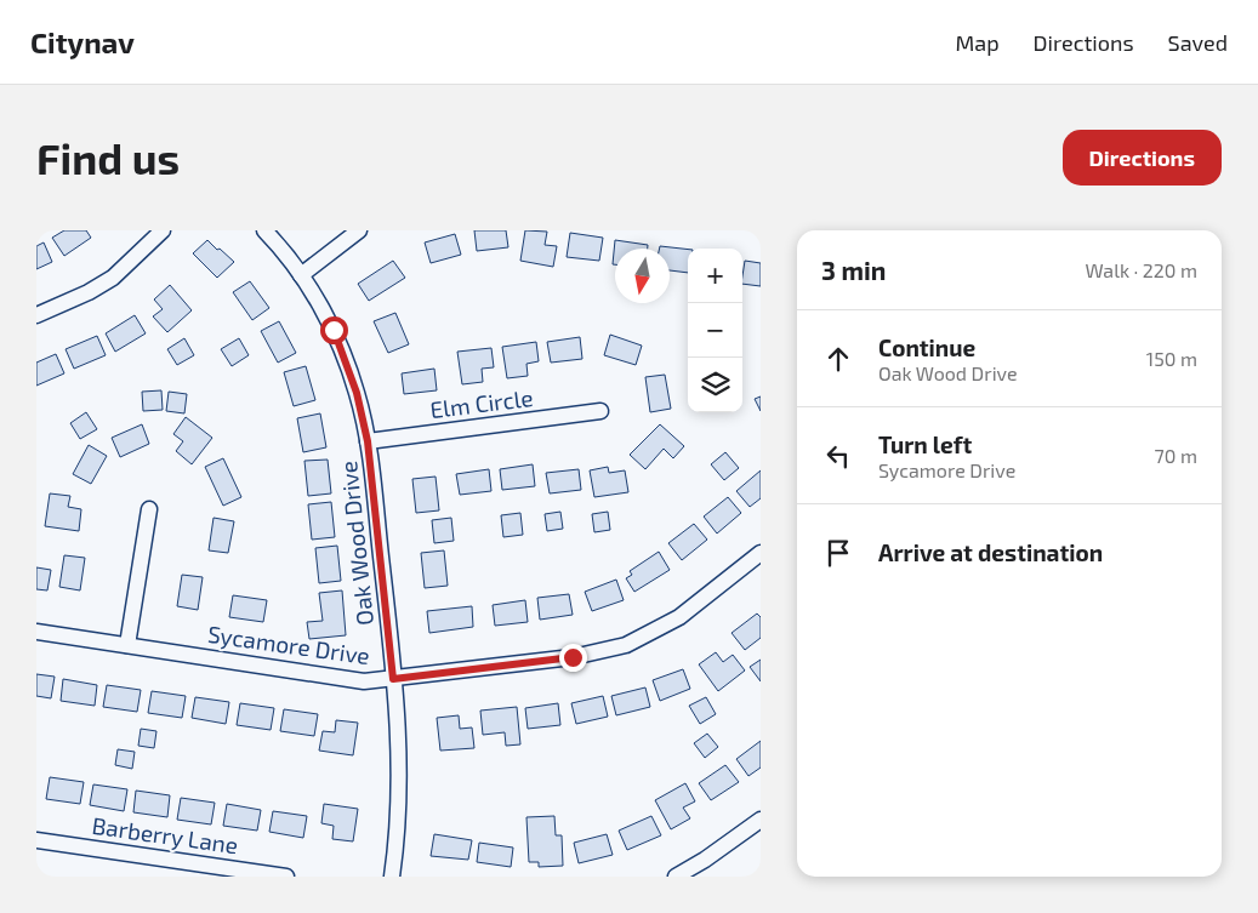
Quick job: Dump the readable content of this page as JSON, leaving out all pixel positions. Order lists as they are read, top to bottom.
{
  "streets": {
    "street": [
      "Elm Circle",
      "Oak Wood Drive",
      "Sycamore Drive",
      "Barberry Lane"
    ]
  },
  "crossings": [
    ["Elm Circle", "Oak Wood Drive"],
    ["Oak Wood Drive", "Sycamore Drive"]
  ],
  "north": "bottom",
  "page": {
    "header": "Citynav",
    "nav": ["Map", "Directions", "Saved"],
    "buttons": "Directions",
    "title": "Find us",
    "heading": ["3 min", "Walk · 220 m"],
    "map_buttons": ["+", "−"],
    "list": [
      ["Continue", "Oak Wood Drive", "150 m"],
      ["Turn left", "Sycamore Drive", "70 m"],
      "Arrive at destination"
    ]
  }
}
